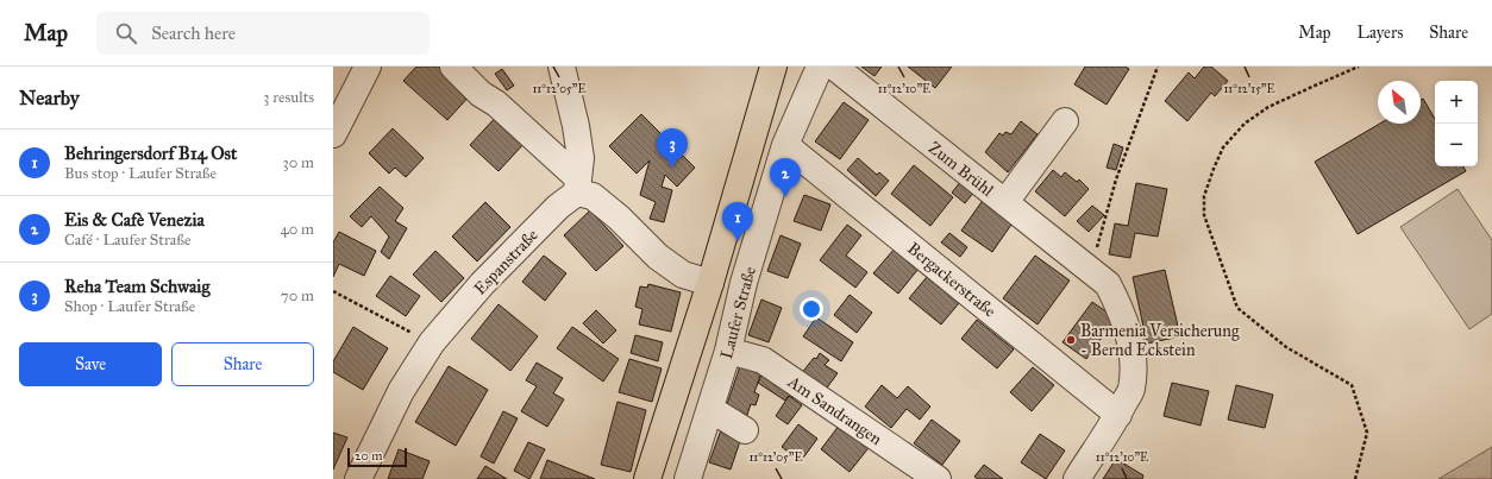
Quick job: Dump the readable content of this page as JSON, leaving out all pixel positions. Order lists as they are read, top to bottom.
{
  "streets": {
    "main road": ["Laufer Straße"],
    "street": [
      "Zum Brühl",
      "Espanstraße",
      "Bergackerstraße",
      "Am Sandrangen"
    ]
  },
  "crossings": [
    ["Zum Brühl", "Bergackerstraße"],
    ["Bergackerstraße", "Laufer Straße"],
    ["Laufer Straße", "Am Sandrangen"]
  ],
  "places": ["Barmenia Versicherung - Bernd Eckstein"],
  "scale_bar": "20 m",
  "north": "top left",
  "page": {
    "header": "Map",
    "search": "Search here",
    "nav": ["Map", "Layers", "Share"],
    "heading": ["Nearby", "3 results"],
    "map_buttons": ["+", "−"],
    "list": [
      {
        "mark": "1",
        "name": "Behringersdorf B14 Ost",
        "note": "Bus stop · Laufer Straße",
        "value": "30 m"
      },
      {
        "mark": "2",
        "name": "Eis & Cafè Venezia",
        "note": "Café · Laufer Straße",
        "value": "40 m"
      },
      {
        "mark": "3",
        "name": "Reha Team Schwaig",
        "note": "Shop · Laufer Straße",
        "value": "70 m"
      }
    ],
    "pins": ["3", "2", "1"],
    "buttons": ["Save", "Share"],
    "scale": "20 m"
  },
  "coordinates": ["11°12'05\"E", "11°12'10\"E", "11°12'15\"E"]
}
